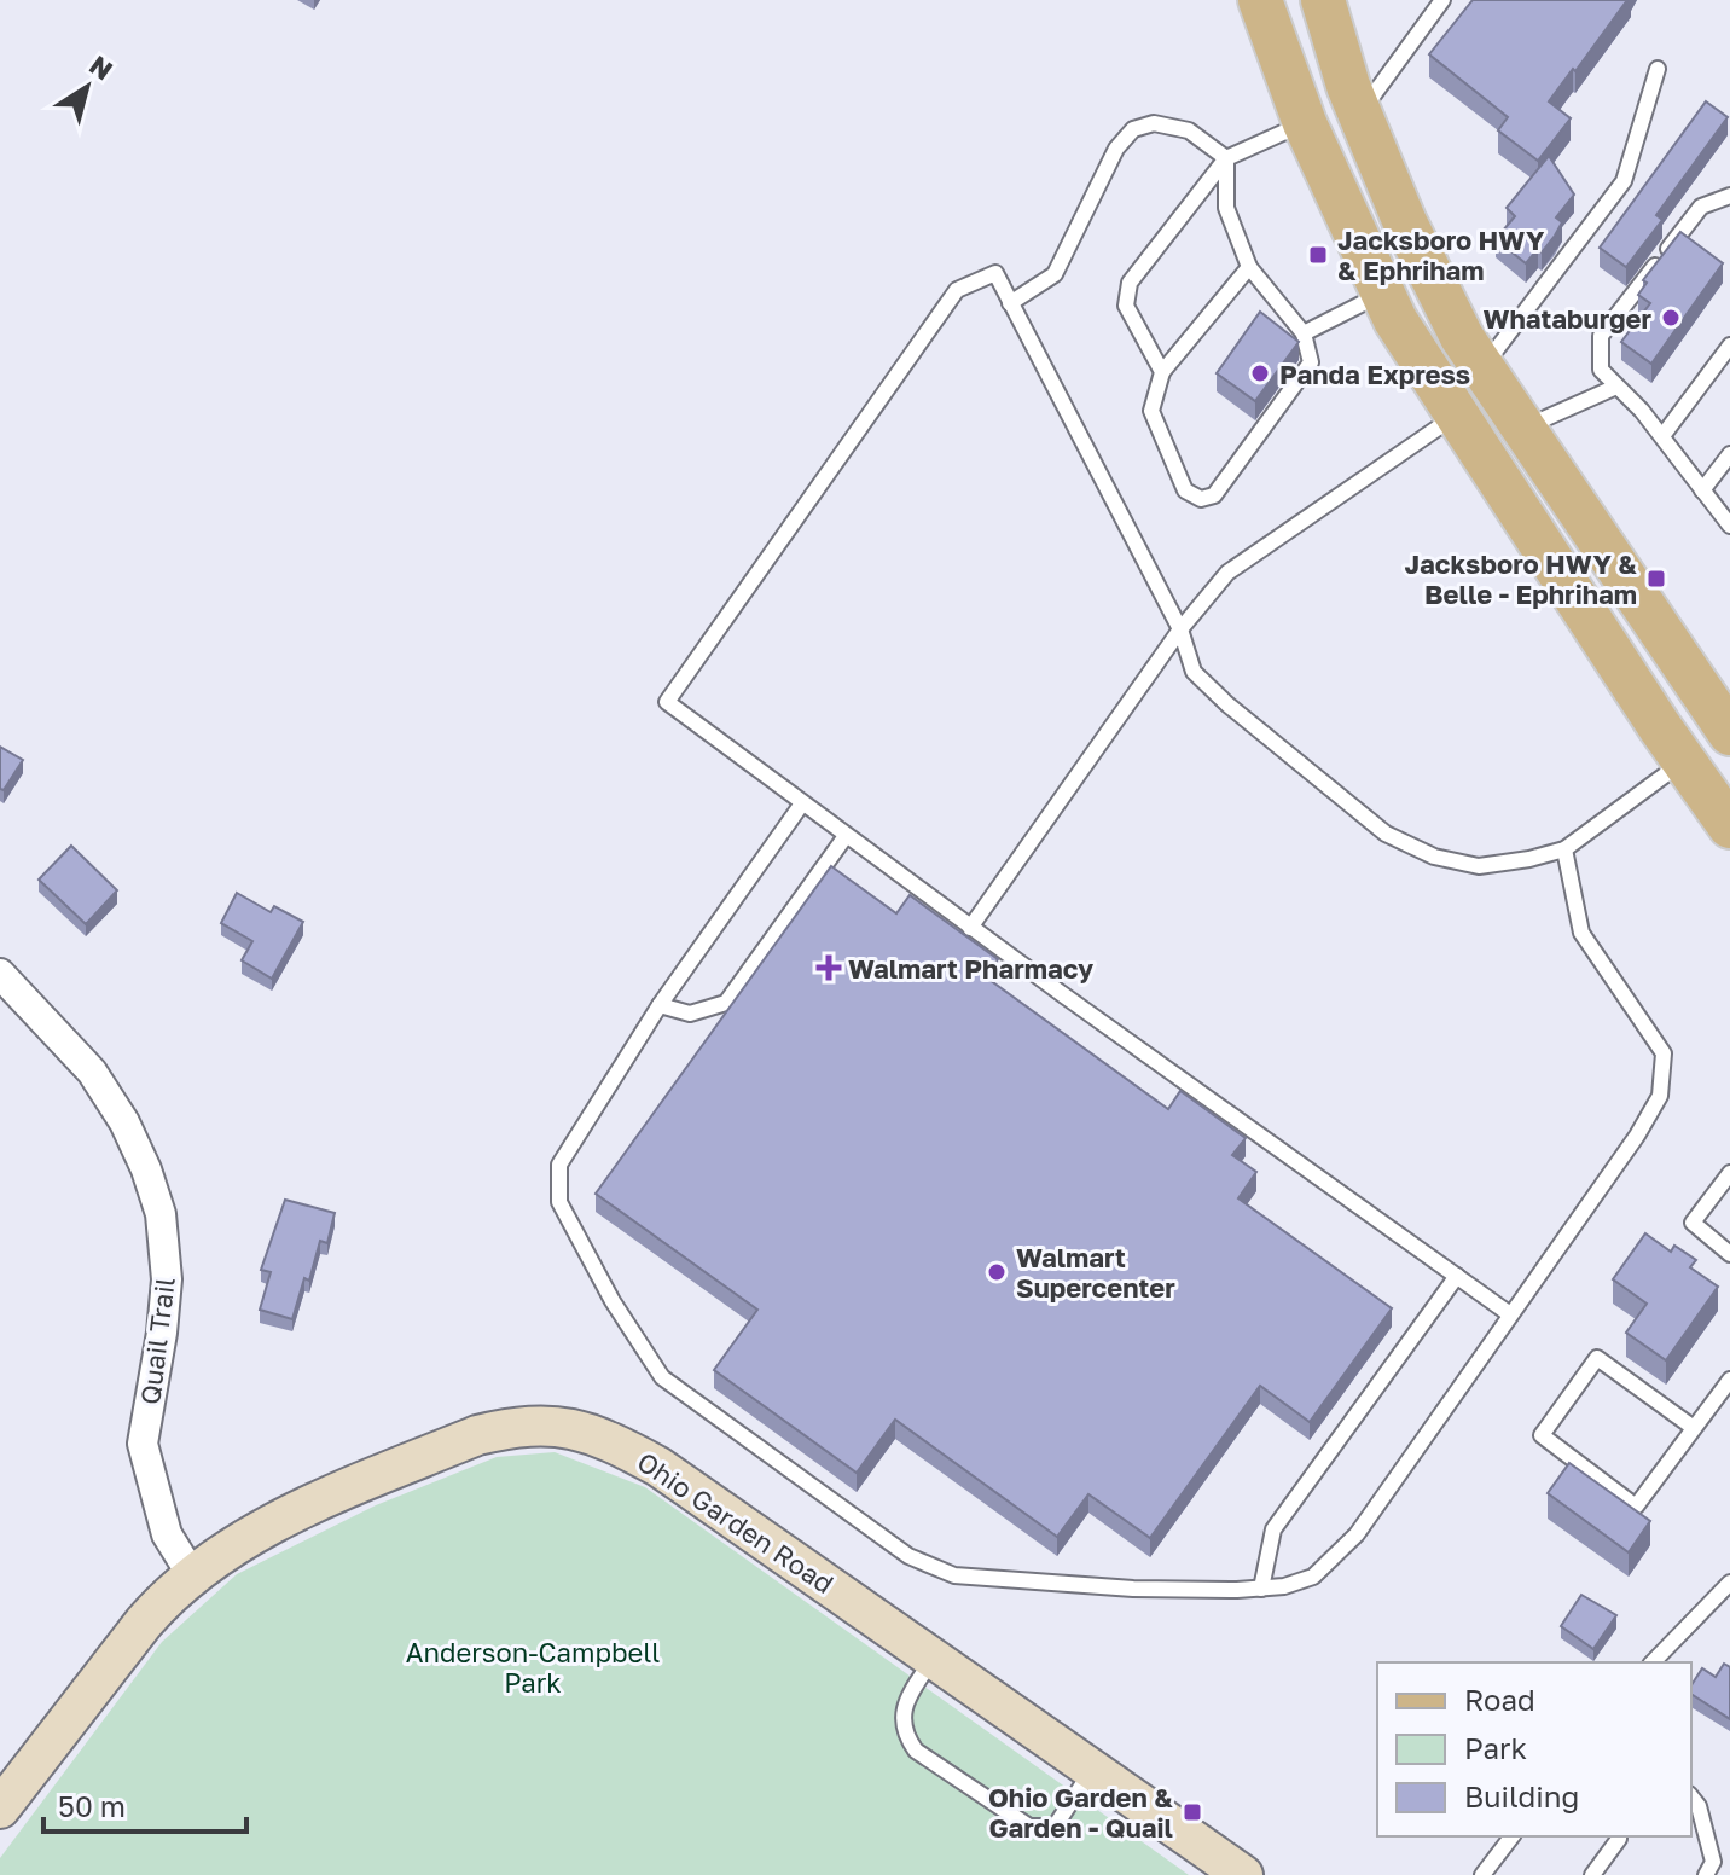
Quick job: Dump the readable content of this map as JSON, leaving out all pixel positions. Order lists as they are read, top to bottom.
{
  "streets": {
    "street": ["Quail Trail", "Ohio Garden Road"]
  },
  "crossings": [
    ["Quail Trail", "Ohio Garden Road"]
  ],
  "parks": ["Anderson-Campbell Park"],
  "places": {
    "transit": ["Jacksboro HWY & Ephriham", "Jacksboro HWY & Belle - Ephriham", "Ohio Garden & Garden - Quail"],
    "other": ["Whataburger", "Panda Express", "Walmart Supercenter"],
    "health": ["Walmart Pharmacy"]
  },
  "legend": ["Road", "Park", "Building"],
  "scale_bar": "50 m",
  "north": "top right"
}
